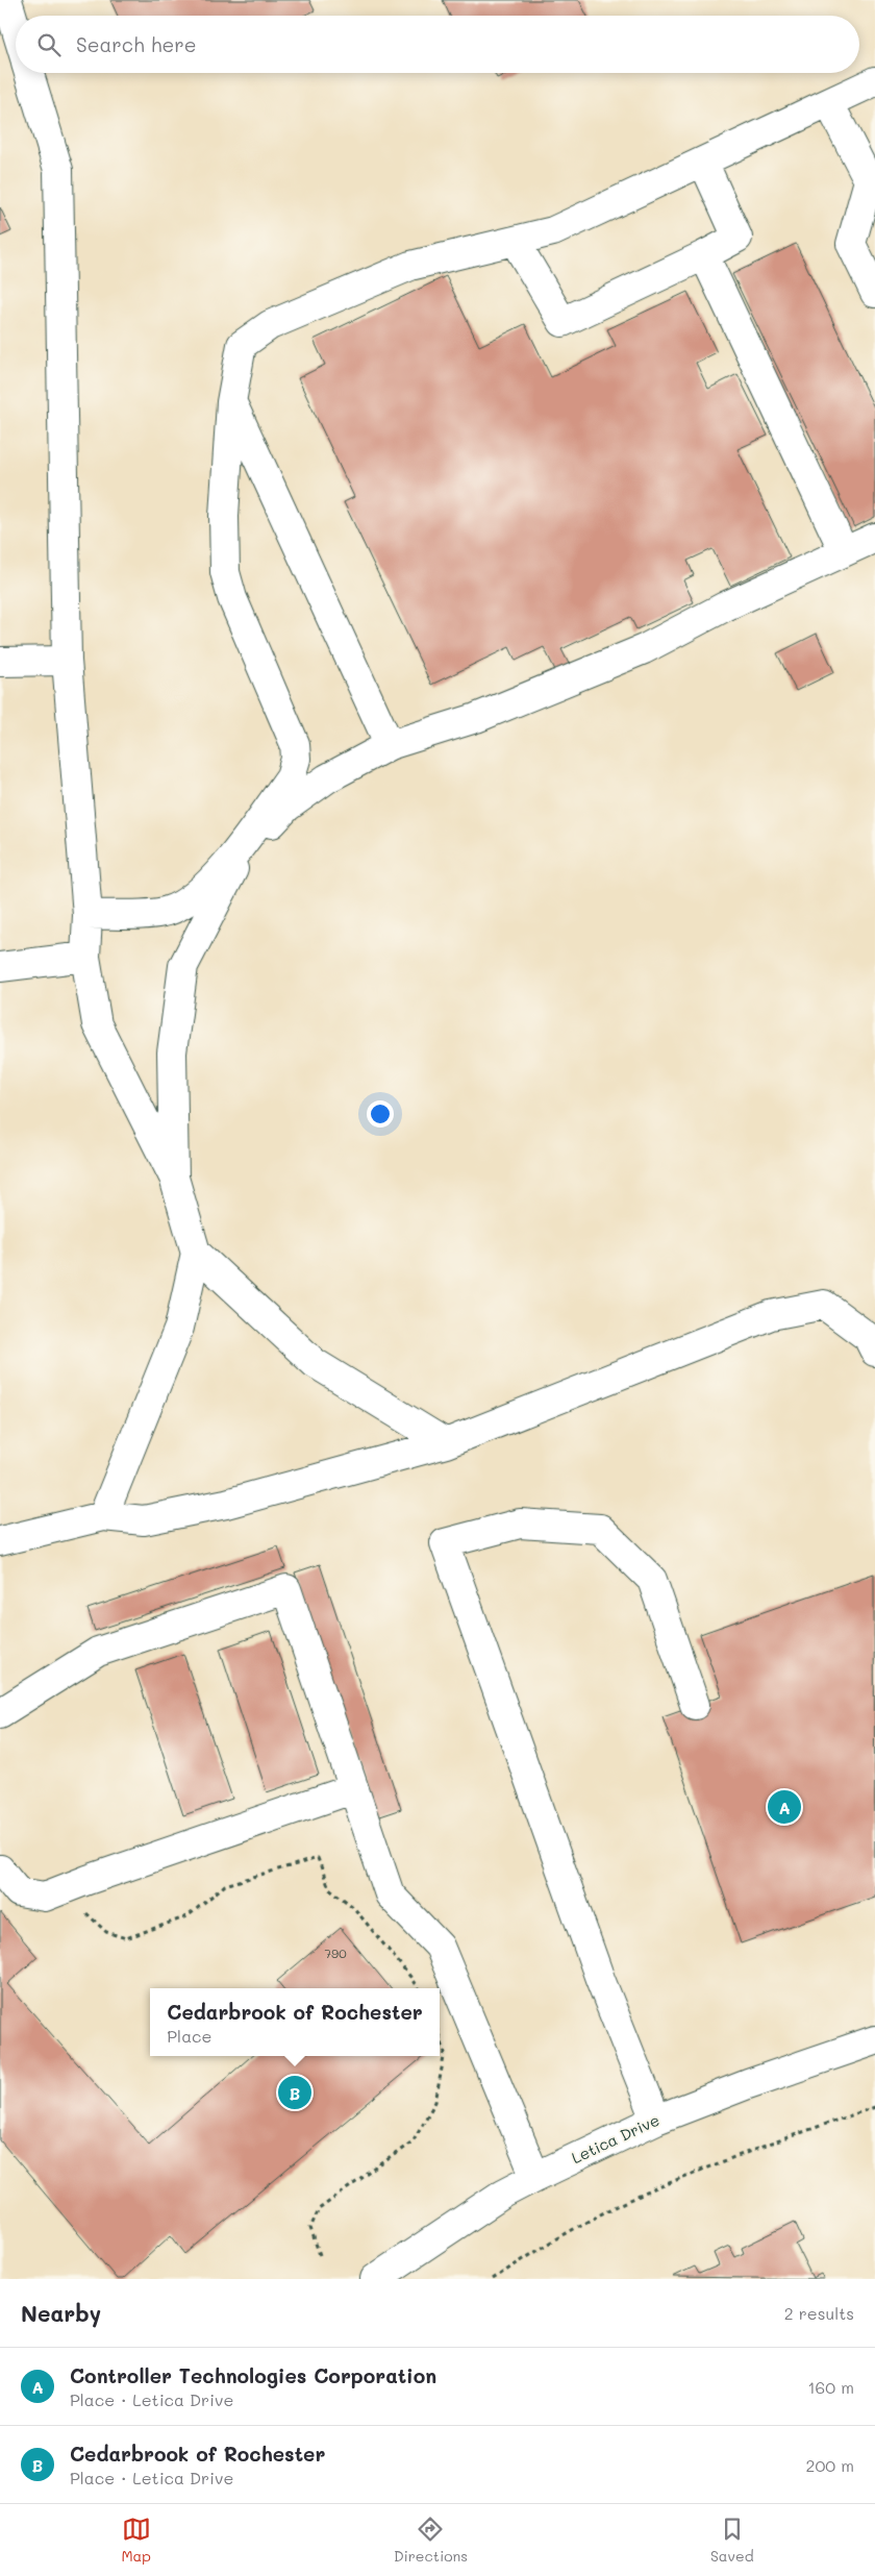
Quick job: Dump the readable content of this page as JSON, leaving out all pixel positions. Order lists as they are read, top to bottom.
{
  "streets": {
    "street": ["Letica Drive"]
  },
  "house_numbers": ["790"],
  "page": {
    "search": "Search here",
    "pins": ["A", "B"],
    "popup": ["Cedarbrook of Rochester", "Place"],
    "heading": ["Nearby", "2 results"],
    "list": [
      {
        "mark": "A",
        "name": "Controller Technologies Corporation",
        "note": "Place · Letica Drive",
        "value": "160 m"
      },
      {
        "mark": "B",
        "name": "Cedarbrook of Rochester",
        "note": "Place · Letica Drive",
        "value": "200 m"
      }
    ],
    "nav": ["Map", "Directions", "Saved"]
  }
}
